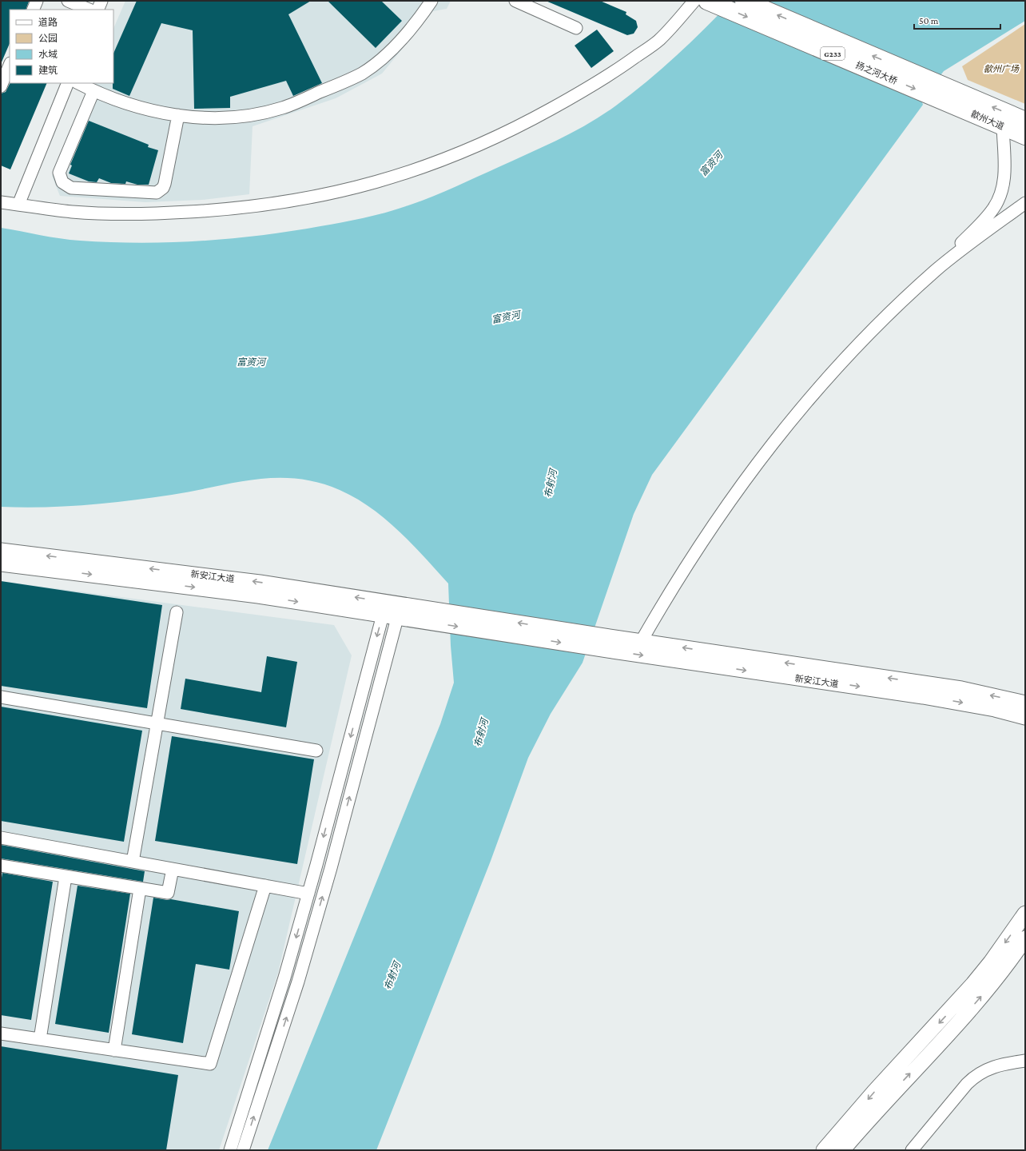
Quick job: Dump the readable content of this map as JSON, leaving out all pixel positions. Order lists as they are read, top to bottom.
{
  "streets": {
    "highway": ["G233", "扬之河大桥", "歙州大道"],
    "main road": ["新安江大道"]
  },
  "crossings": [
    ["扬之河大桥", "歙州大道"]
  ],
  "water": ["富资河", "布射河"],
  "parks": ["歙州广场"],
  "legend": [
    "道路",
    "公园",
    "水域",
    "建筑"
  ],
  "scale_bar": "50 m"
}
